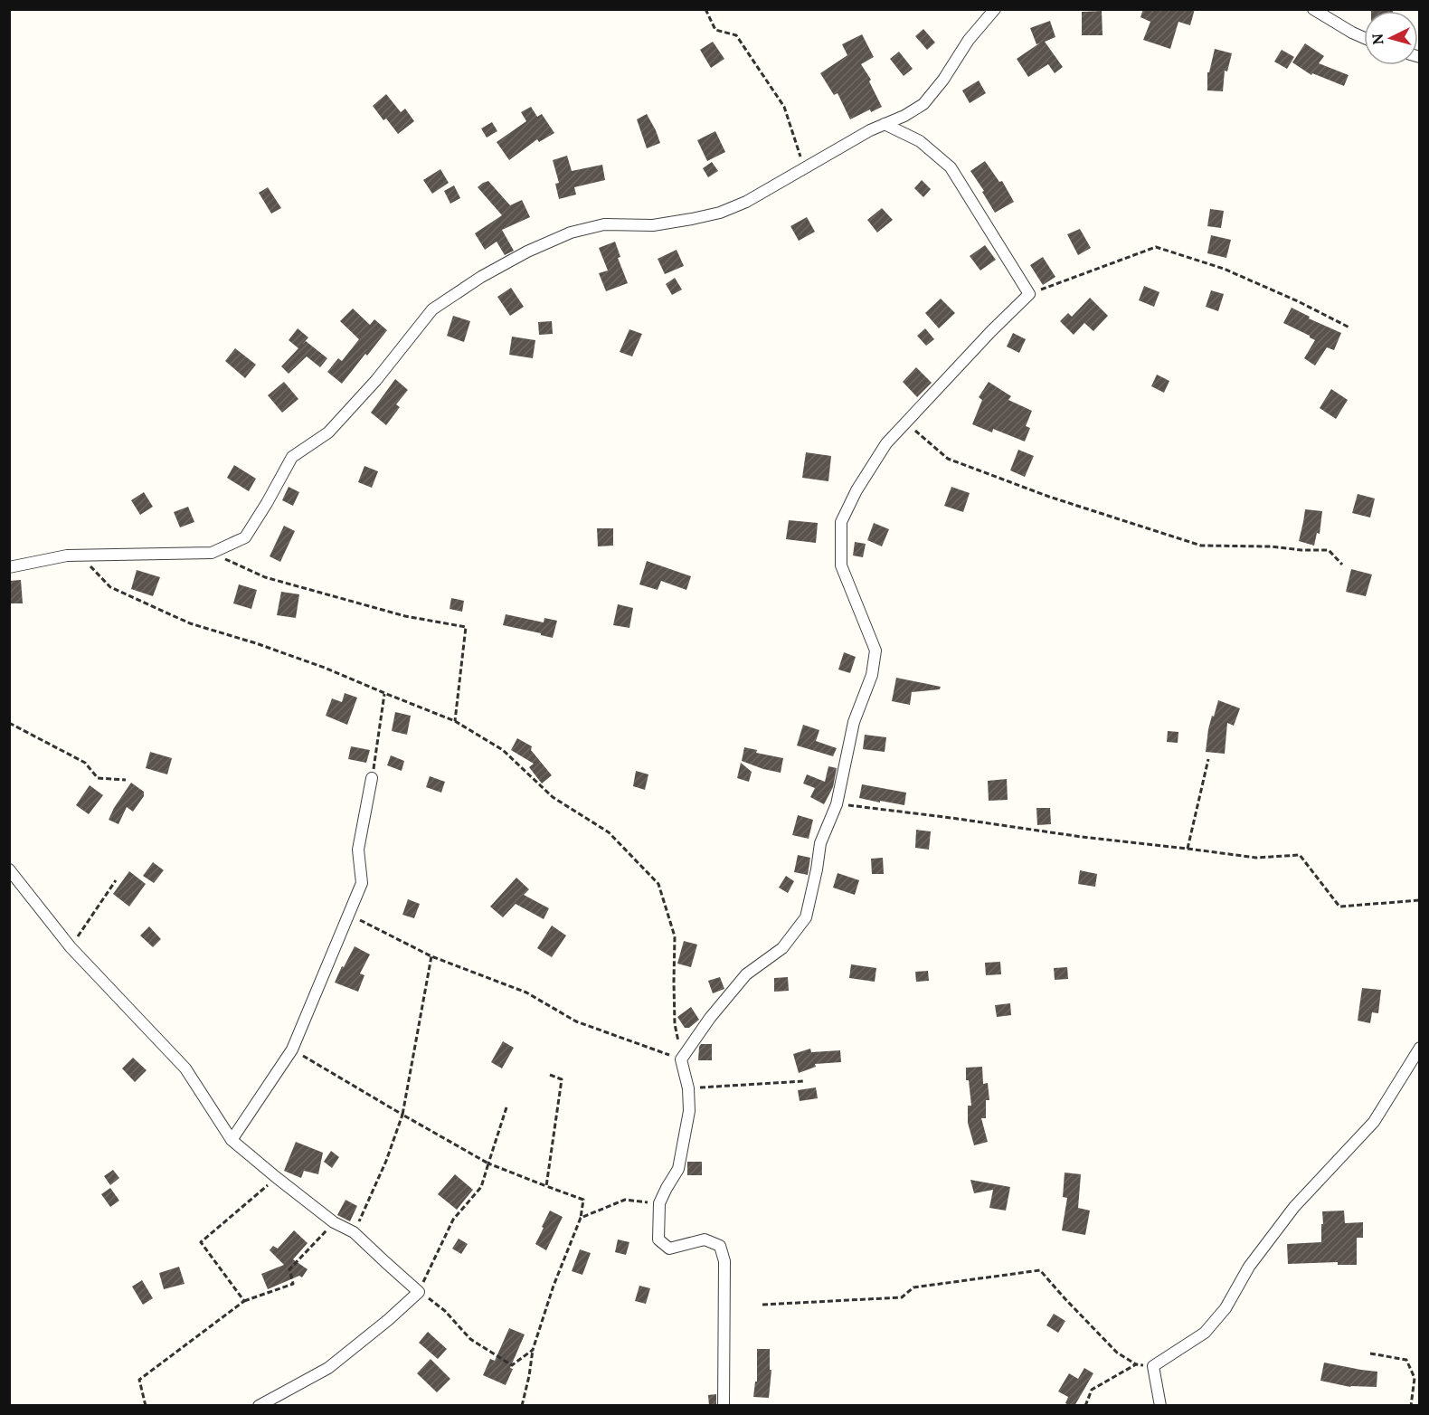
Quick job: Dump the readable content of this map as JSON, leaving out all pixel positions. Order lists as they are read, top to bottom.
{
  "north": "left"
}
